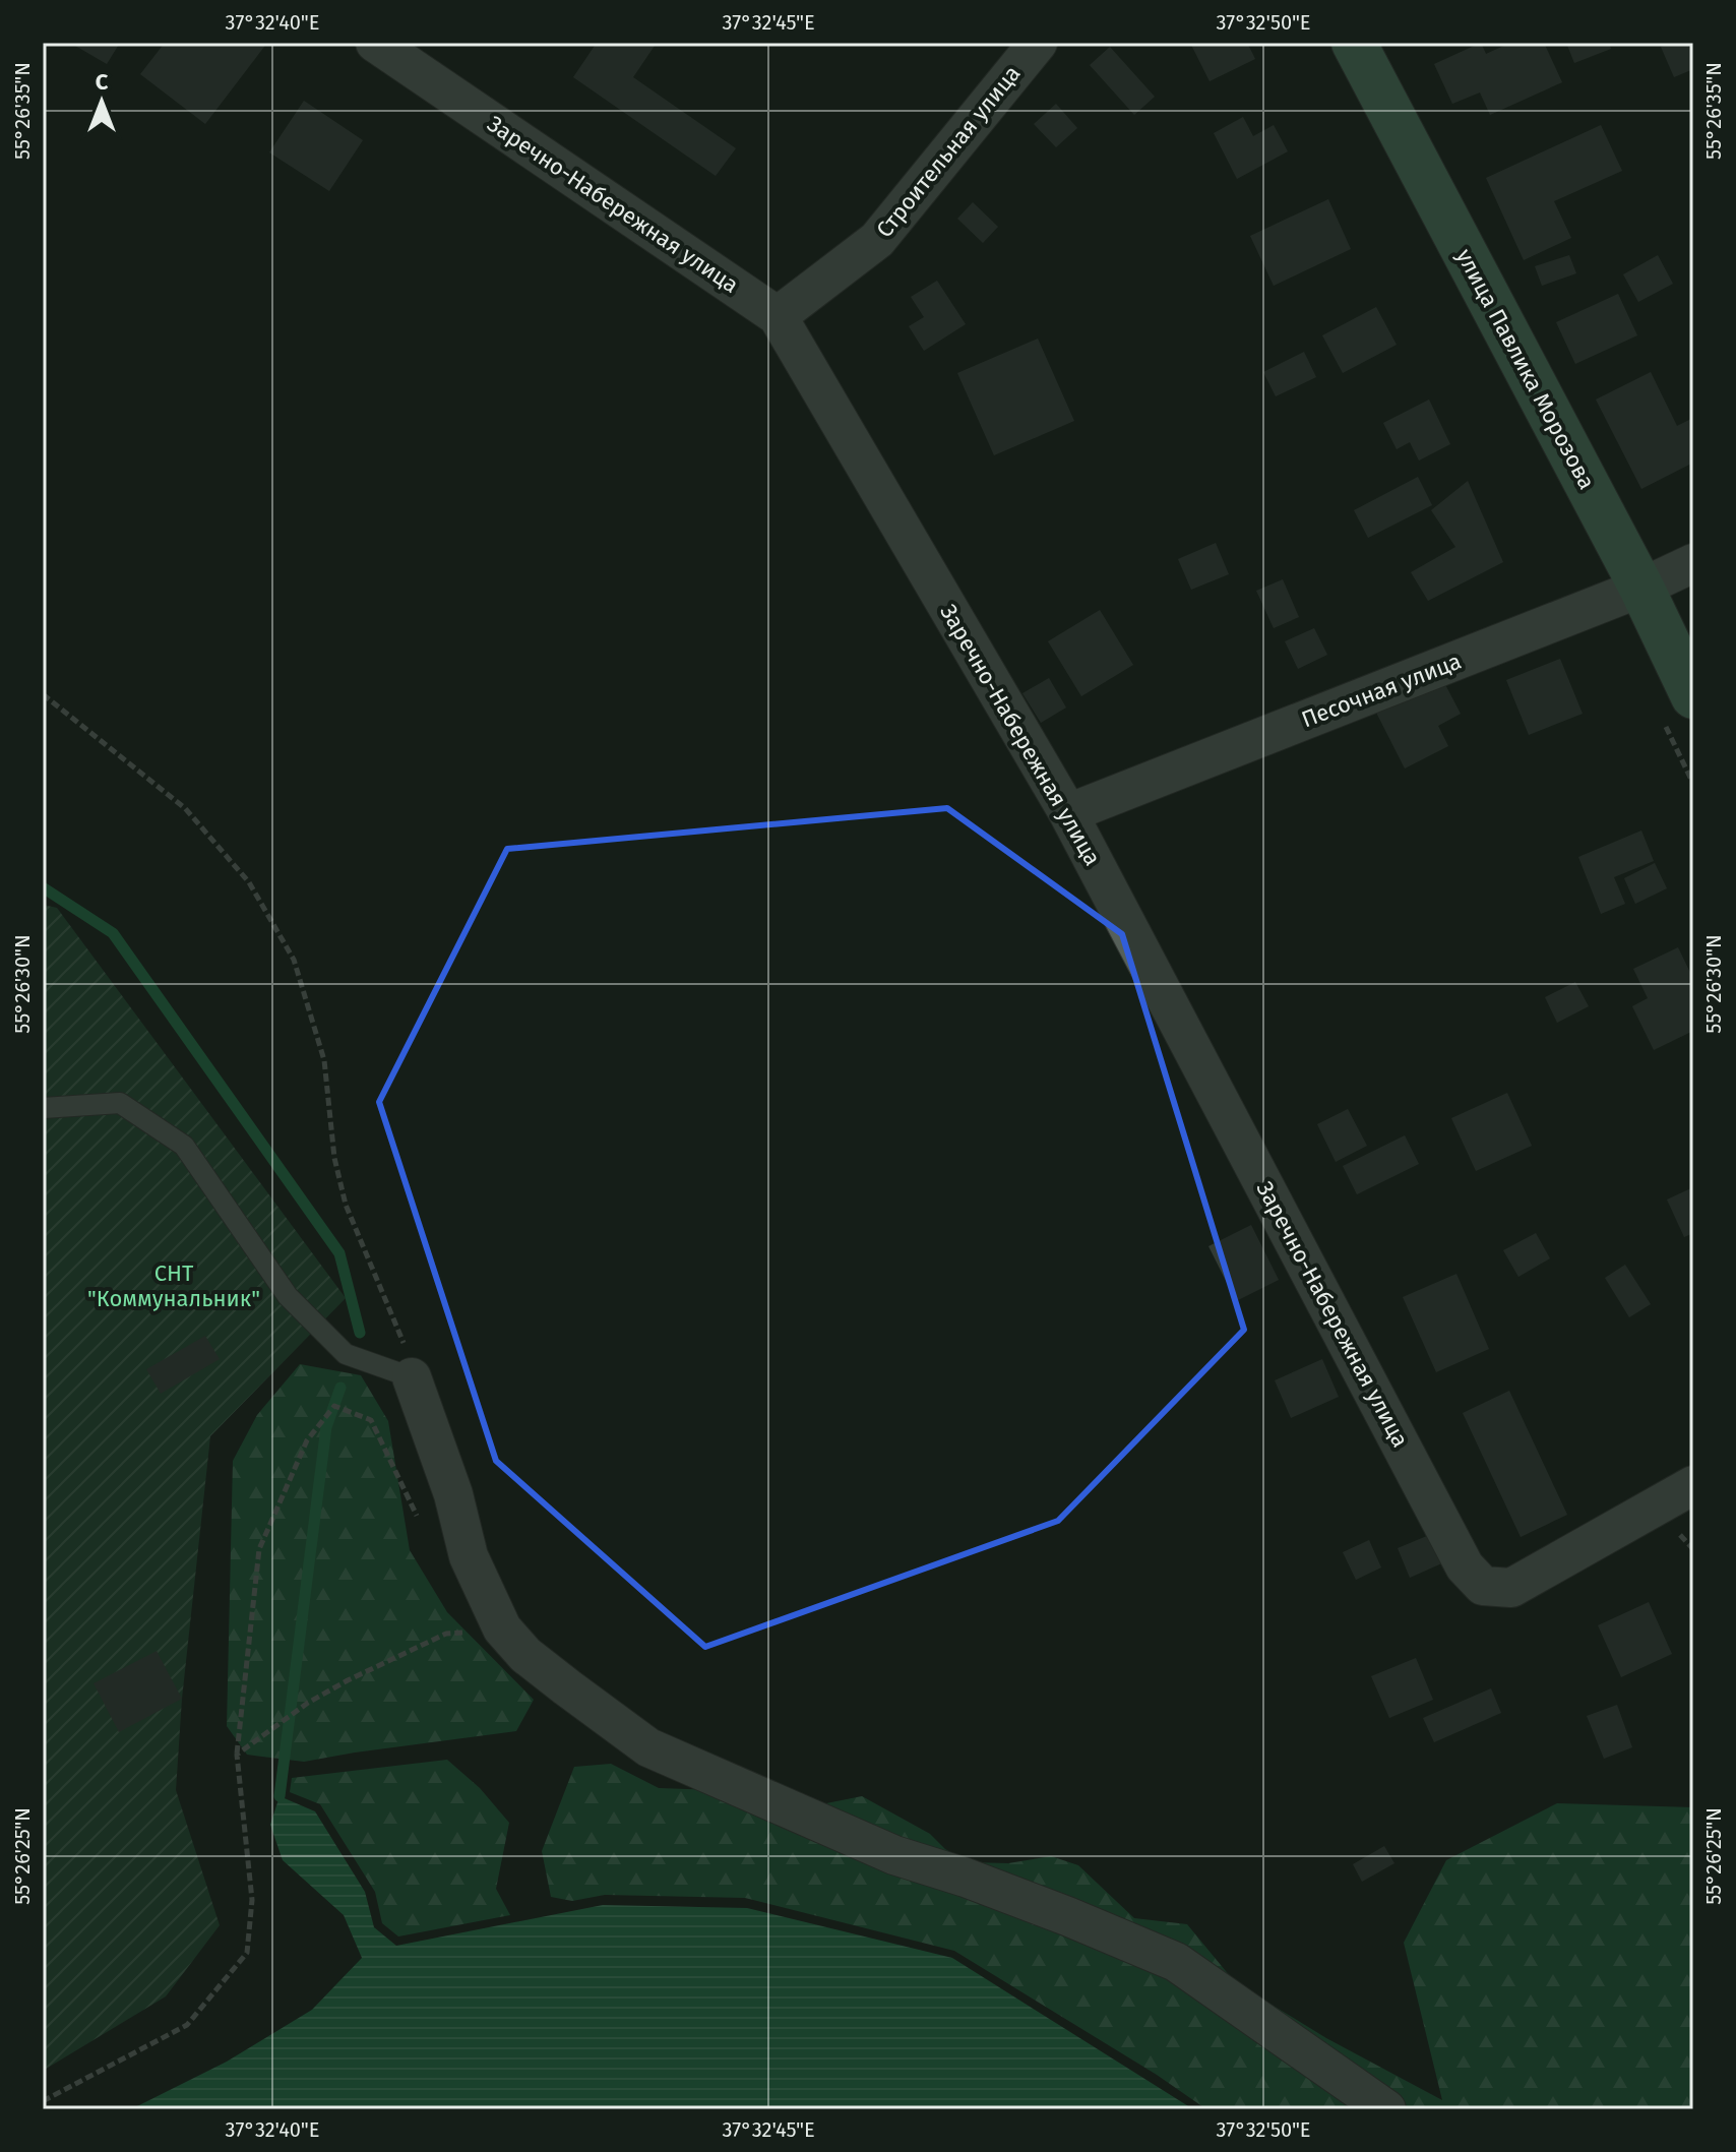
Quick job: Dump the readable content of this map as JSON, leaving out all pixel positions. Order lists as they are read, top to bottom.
{
  "streets": {
    "street": [
      "Строительная улица",
      "Заречно-Набережная улица",
      "улица Павлика Морозова",
      "Песочная улица"
    ]
  },
  "crossings": [
    ["Строительная улица", "Заречно-Набережная улица"],
    ["Заречно-Набережная улица", "Песочная улица"],
    ["улица Павлика Морозова", "Песочная улица"]
  ],
  "parks": ["СНТ \"Коммунальник\""],
  "north": "top",
  "coordinates": [
    "37°32'40\"E",
    "37°32'45\"E",
    "37°32'50\"E",
    "55°26'35\"N",
    "55°26'30\"N",
    "55°26'25\"N"
  ]
}
